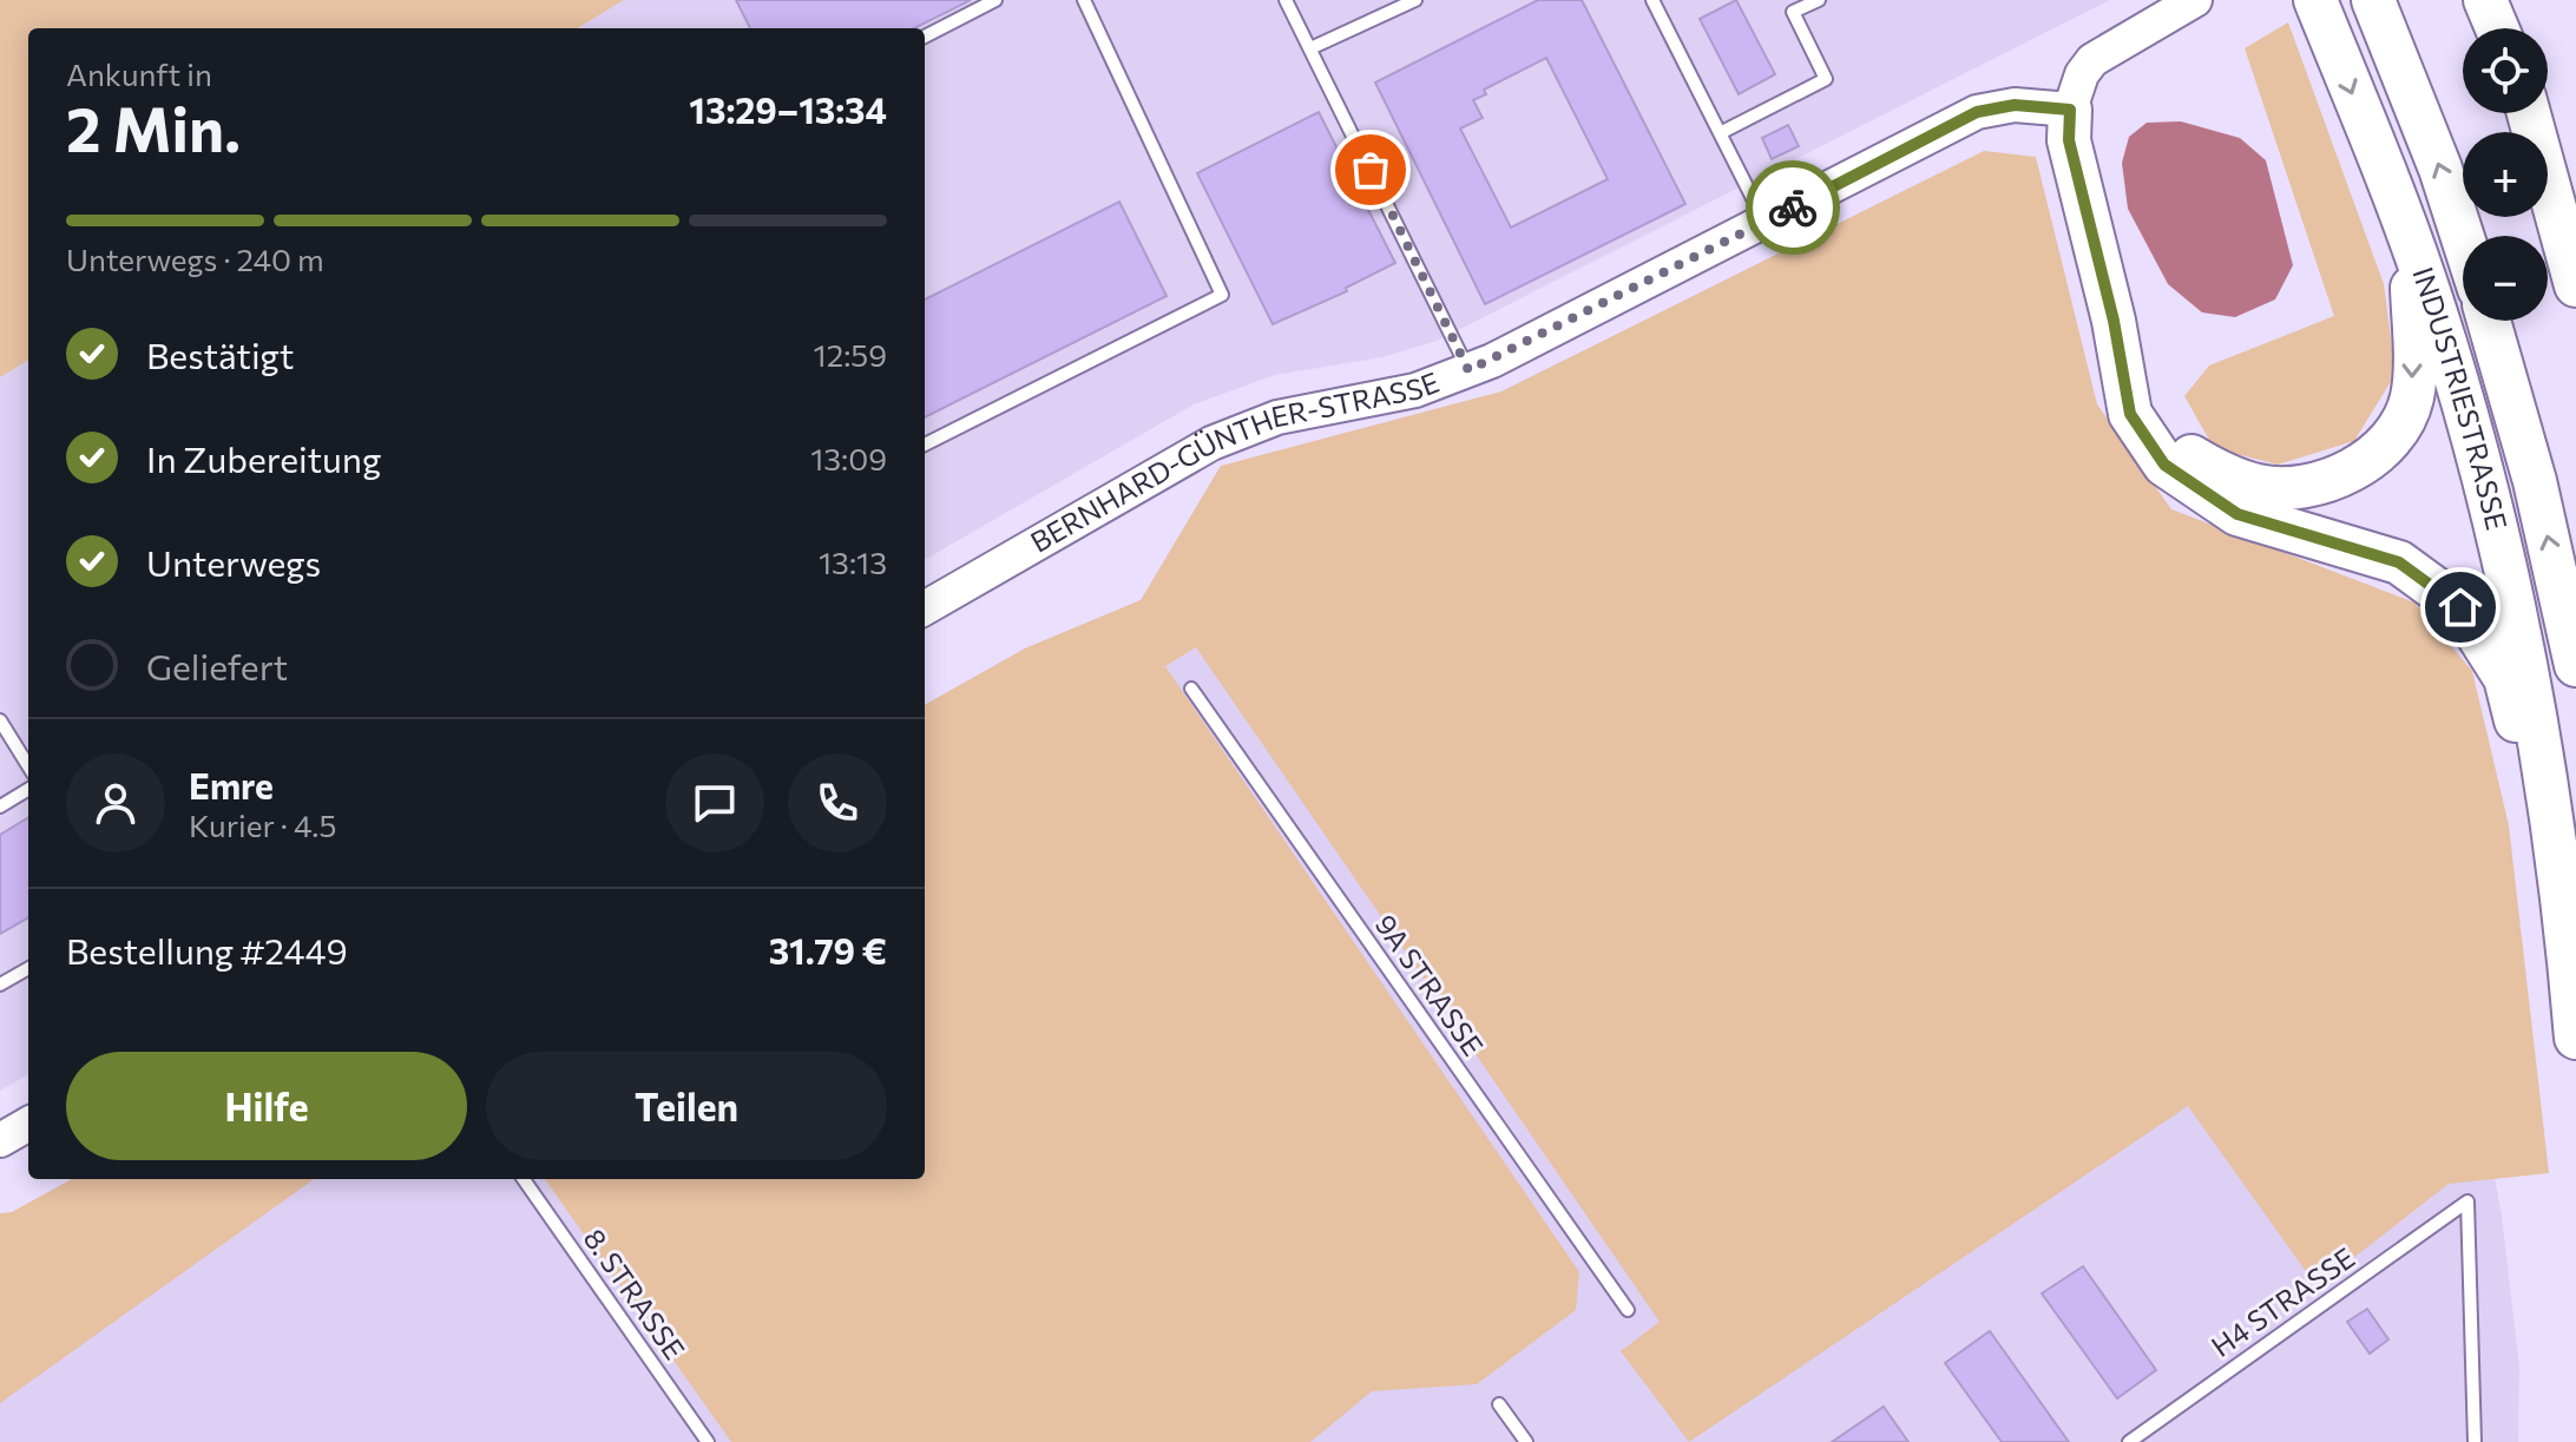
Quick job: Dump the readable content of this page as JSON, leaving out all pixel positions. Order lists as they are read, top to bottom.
{
  "streets": {
    "highway": ["INDUSTRIESTRASSE"],
    "street": ["BERNHARD-GÜNTHER-STRASSE"],
    "lane": ["9A STRASSE", "8. STRASSE", "H4 STRASSE"]
  },
  "page": {
    "map_buttons": ["+", "−"],
    "heading": ["2 Min.", "Ankunft in", "13:29–13:34"],
    "panel": [
      "Emre",
      "Kurier · 4.5",
      "Bestellung #2449",
      "31.79 €"
    ],
    "bar": "Unterwegs · 240 m",
    "list": [
      ["Bestätigt", "12:59"],
      ["In Zubereitung", "13:09"],
      ["Unterwegs", "13:13"],
      "Geliefert"
    ],
    "buttons": ["Hilfe", "Teilen"]
  }
}
